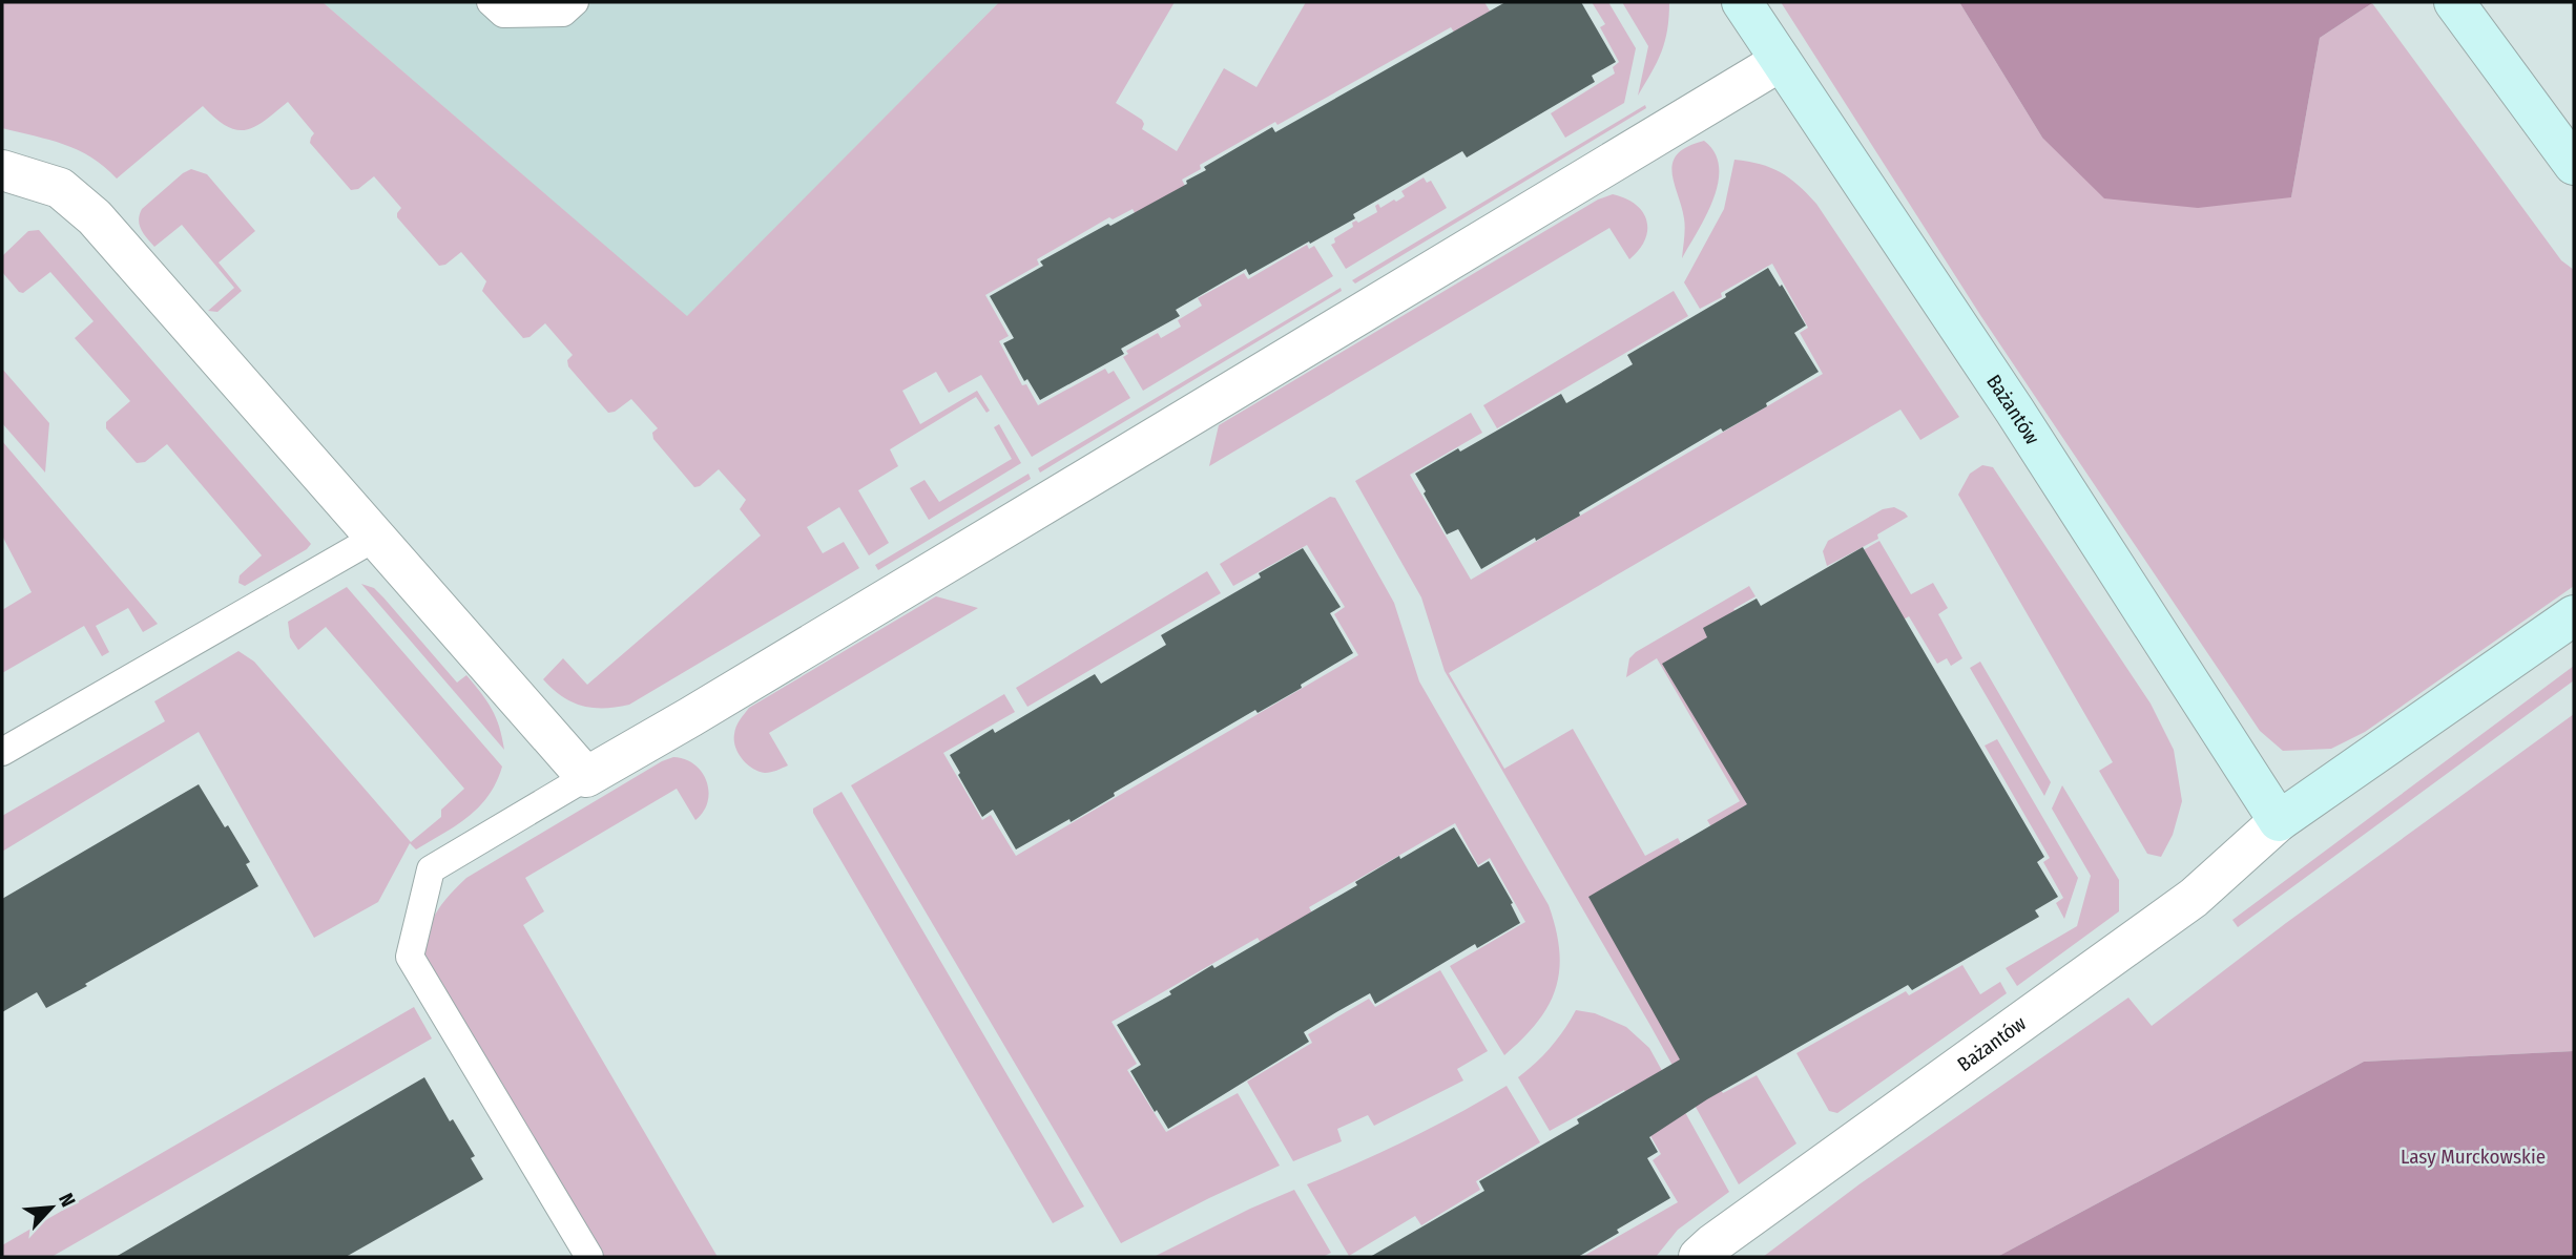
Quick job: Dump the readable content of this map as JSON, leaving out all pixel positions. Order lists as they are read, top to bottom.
{
  "streets": {
    "street": ["Bażantów"]
  },
  "parks": ["Lasy Murckowskie"],
  "north": "top right"
}
